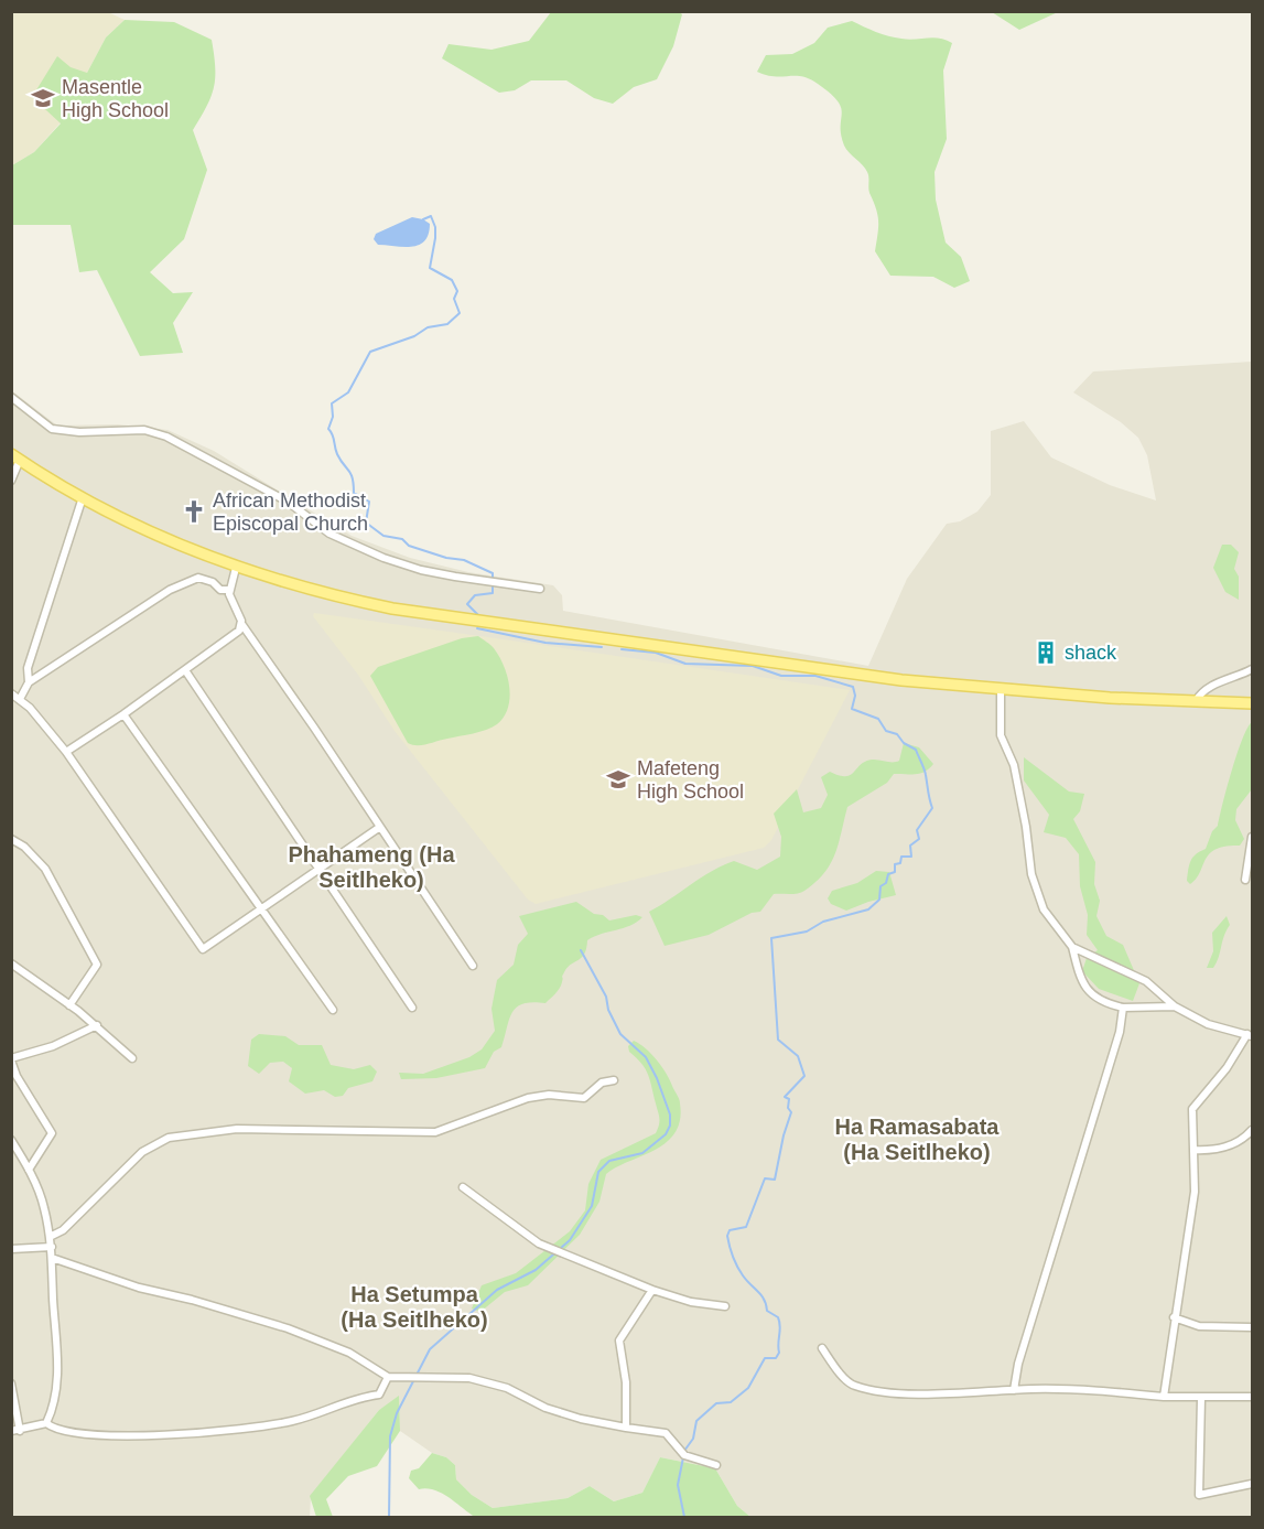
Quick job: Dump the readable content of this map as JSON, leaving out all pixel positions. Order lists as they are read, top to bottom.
{
  "districts": ["Phahameng (Ha Seitlheko)", "Ha Ramasabata (Ha Seitlheko)", "Ha Setumpa (Ha Seitlheko)"],
  "places": {
    "school or university": ["Masentle High School", "Mafeteng High School"],
    "church": ["African Methodist Episcopal Church"],
    "building": ["shack"]
  }
}
